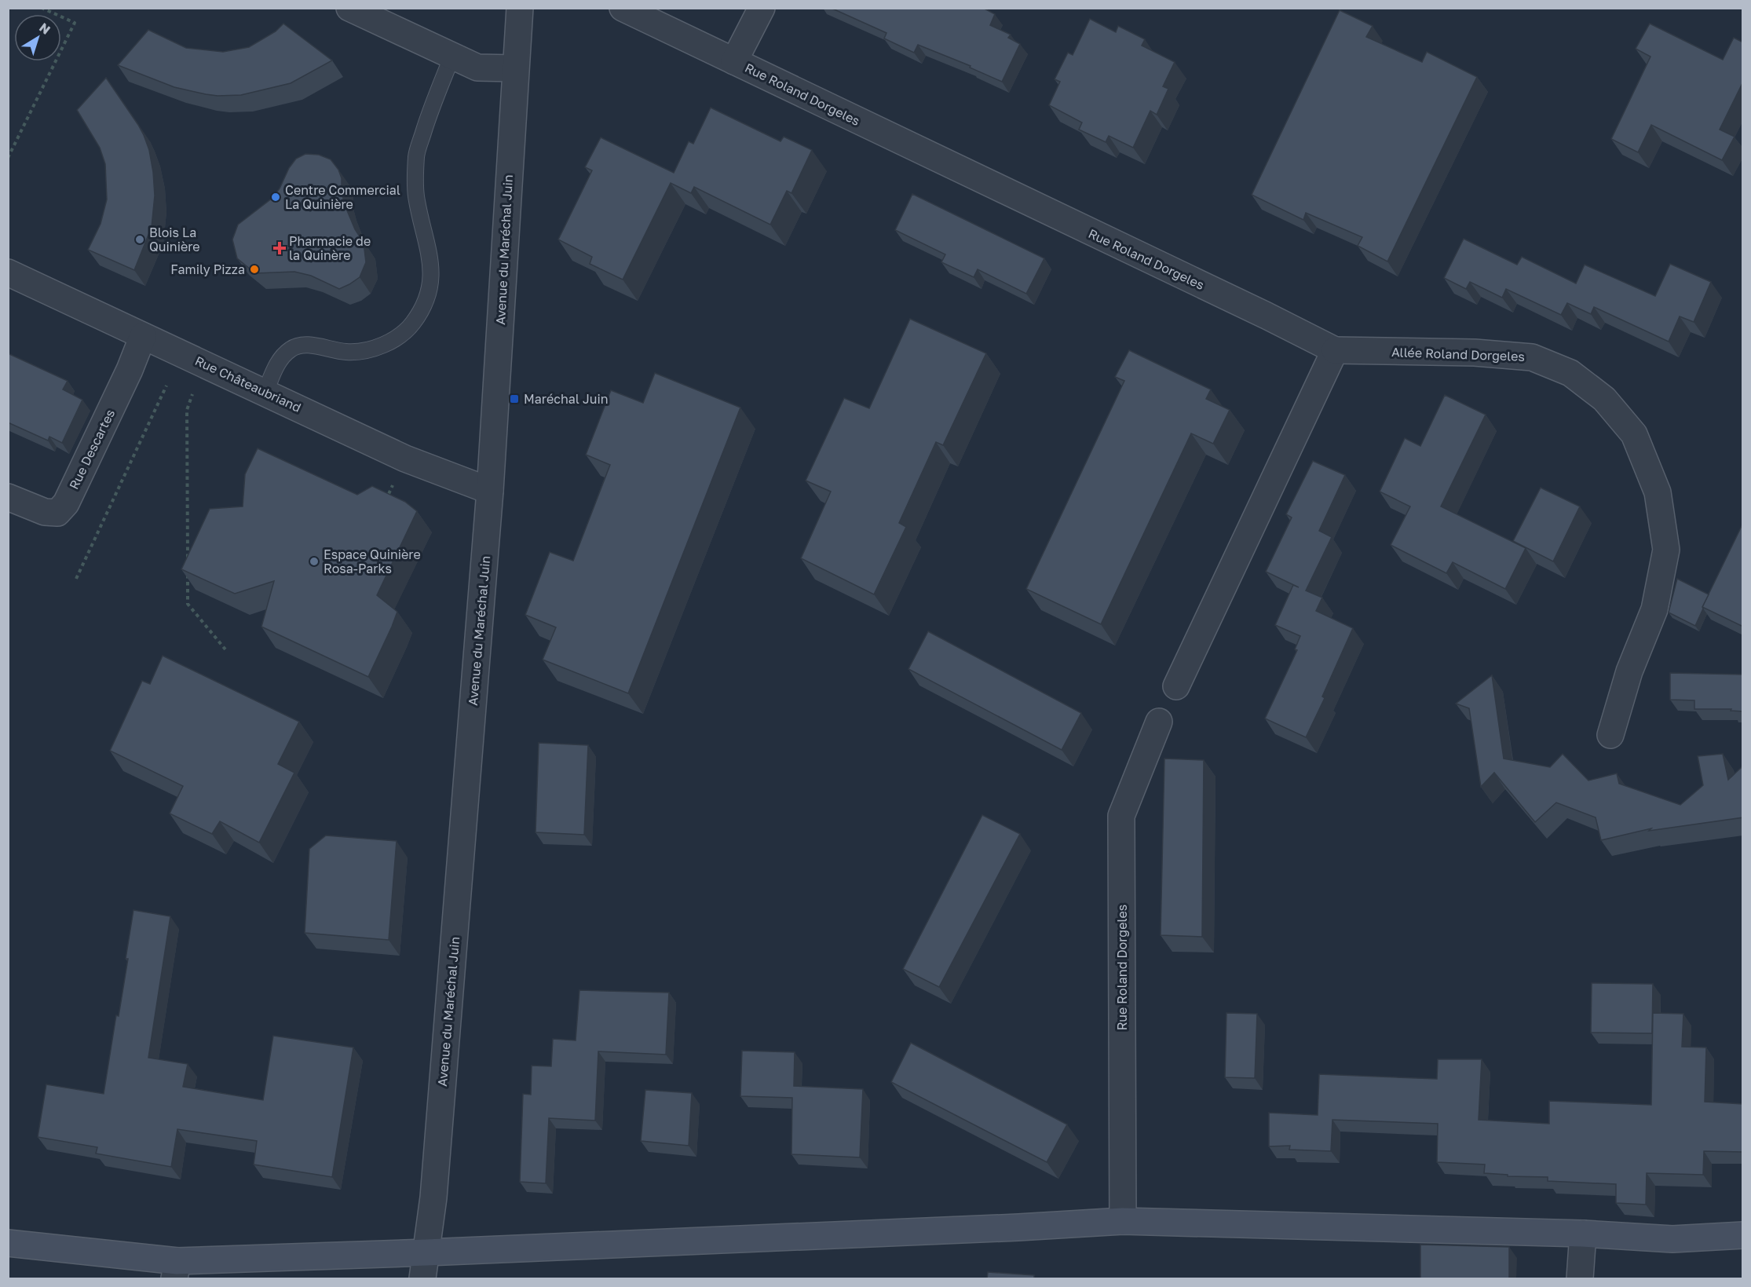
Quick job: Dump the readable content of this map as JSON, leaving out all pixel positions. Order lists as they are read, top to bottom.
{
  "streets": {
    "street": [
      "Rue Roland Dorgeles",
      "Avenue du Maréchal Juin",
      "Allée Roland Dorgeles",
      "Rue Châteaubriand",
      "Rue Descartes"
    ]
  },
  "crossings": [
    ["Rue Roland Dorgeles", "Allée Roland Dorgeles"],
    ["Avenue du Maréchal Juin", "Rue Châteaubriand"],
    ["Rue Châteaubriand", "Rue Descartes"]
  ],
  "places": {
    "other": [
      "Centre Commercial La Quinière",
      "Blois La Quinière",
      "Family Pizza",
      "Espace Quinière Rosa-Parks"
    ],
    "health": ["Pharmacie de la Quinère"],
    "transit": ["Maréchal Juin"]
  },
  "north": "top right"
}
